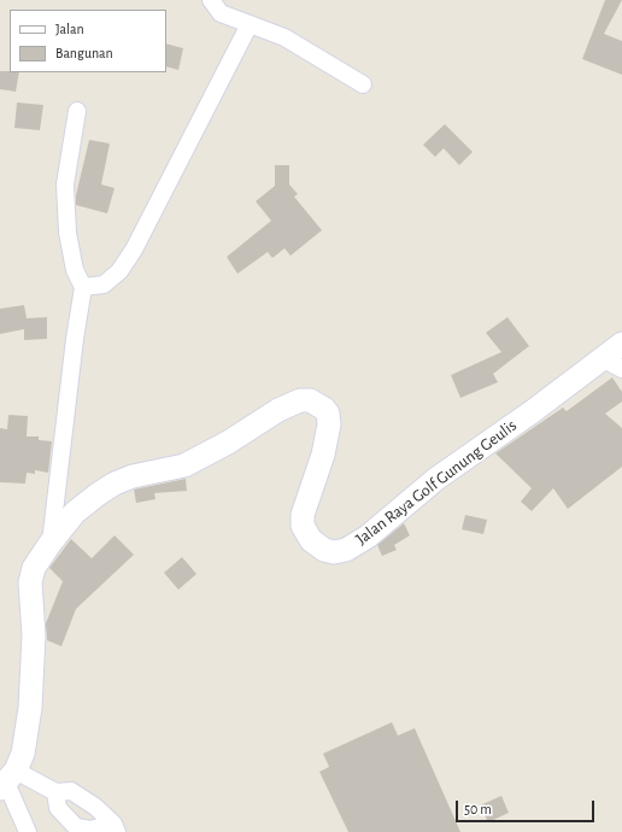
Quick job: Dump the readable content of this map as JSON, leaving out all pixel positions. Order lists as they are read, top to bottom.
{
  "streets": {
    "main road": ["Jalan Raya Golf Gunung Geulis"]
  },
  "legend": ["Jalan", "Bangunan"],
  "scale_bar": "50 m"
}
